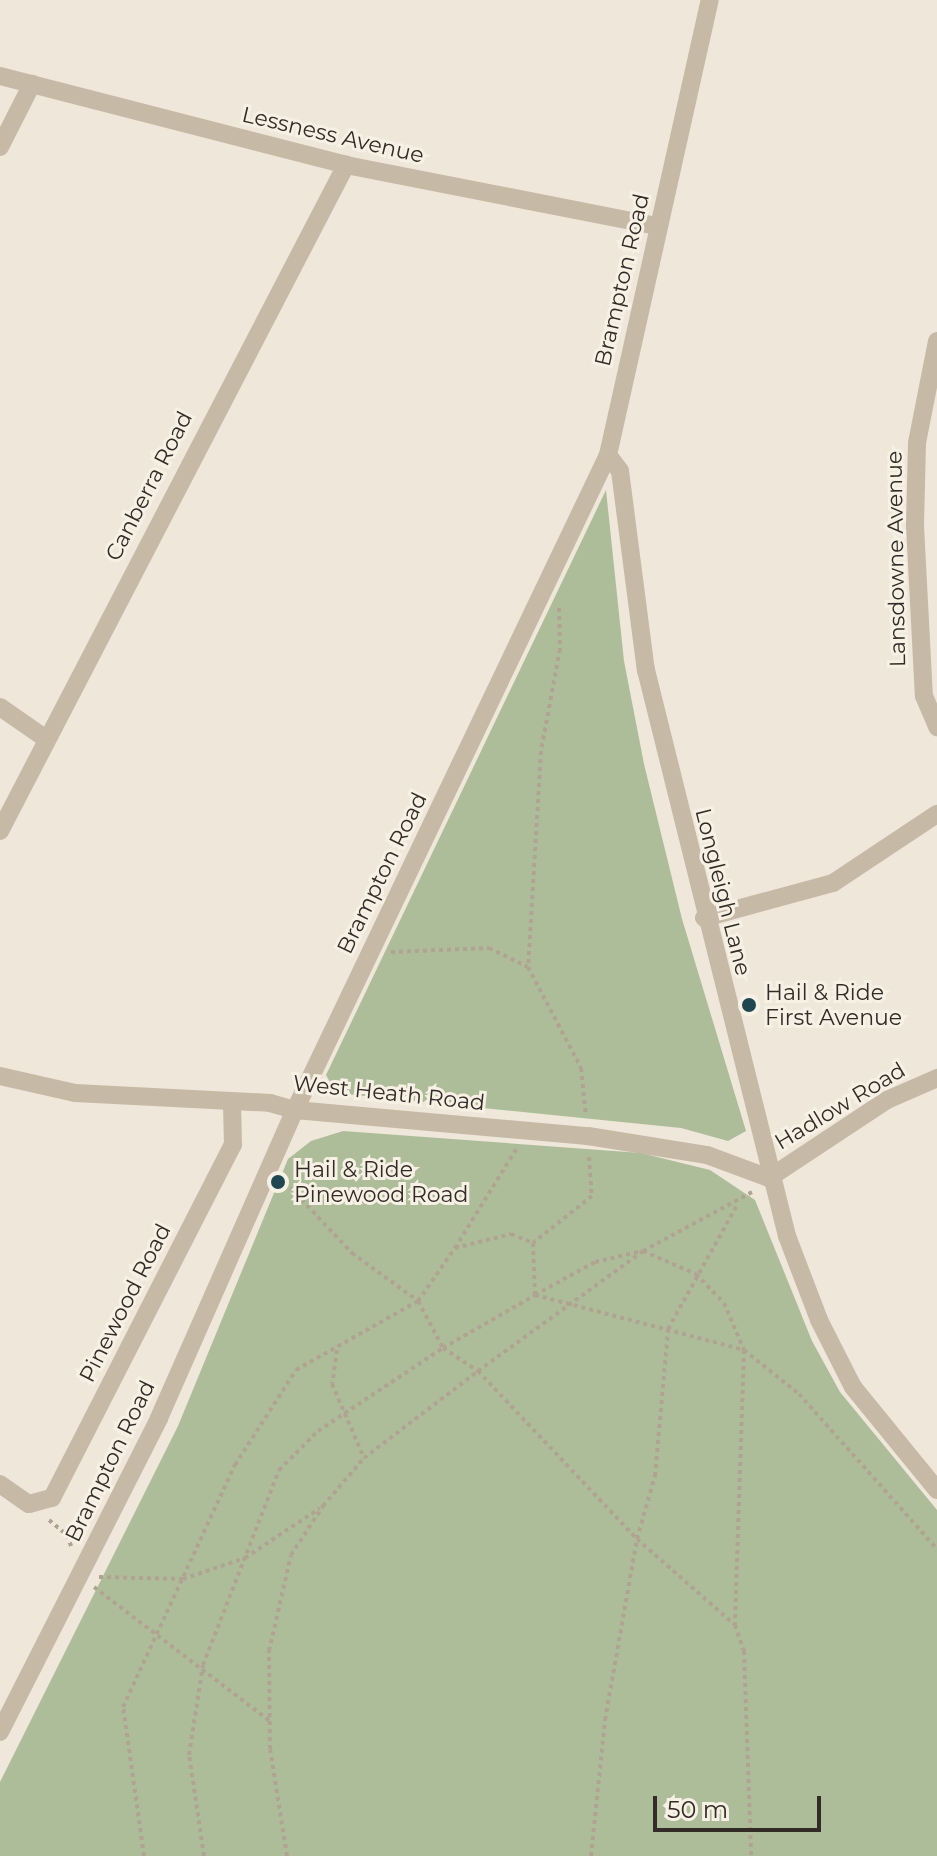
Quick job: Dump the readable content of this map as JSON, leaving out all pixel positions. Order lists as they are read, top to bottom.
{
  "streets": {
    "street": [
      "Lessness Avenue",
      "Brampton Road",
      "Canberra Road",
      "Lansdowne Avenue",
      "Longleigh Lane",
      "West Heath Road",
      "Hadlow Road",
      "Pinewood Road"
    ]
  },
  "crossings": [
    ["Lessness Avenue", "Brampton Road"],
    ["Lessness Avenue", "Canberra Road"],
    ["Brampton Road", "Longleigh Lane"],
    ["Brampton Road", "West Heath Road"],
    ["Longleigh Lane", "West Heath Road"],
    ["Longleigh Lane", "Hadlow Road"],
    ["West Heath Road", "Hadlow Road"],
    ["West Heath Road", "Pinewood Road"]
  ],
  "places": ["Hail & Ride First Avenue", "Hail & Ride Pinewood Road"],
  "scale_bar": "50 m"
}
